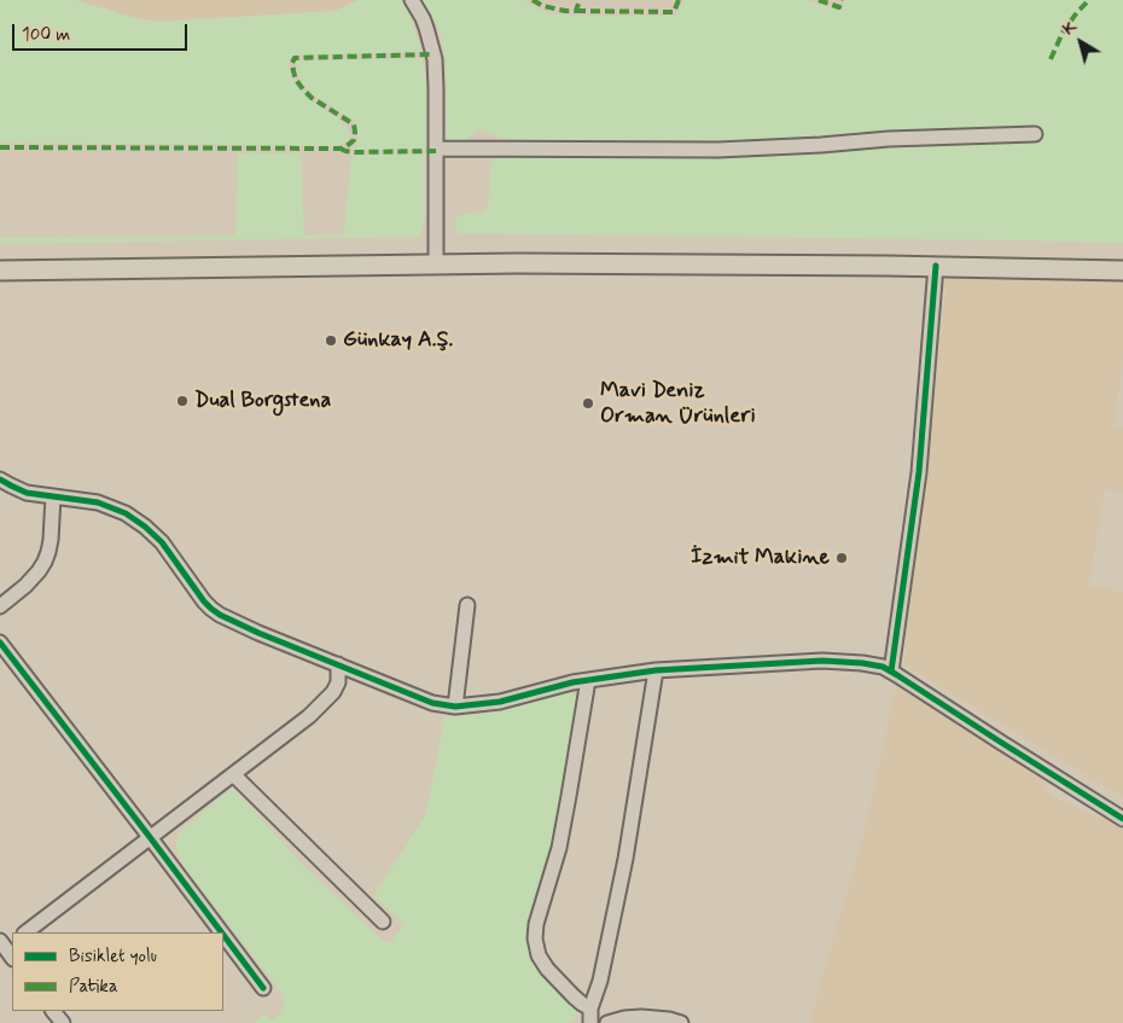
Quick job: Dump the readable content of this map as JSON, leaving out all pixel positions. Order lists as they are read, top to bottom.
{
  "places": [
    "Günkay A.Ş.",
    "Dual Borgstena",
    "Mavi Deniz Orman Ürünleri",
    "İzmit Makine"
  ],
  "legend": ["Bisiklet yolu", "Patika"],
  "scale_bar": "100 m",
  "north": "top left"
}
